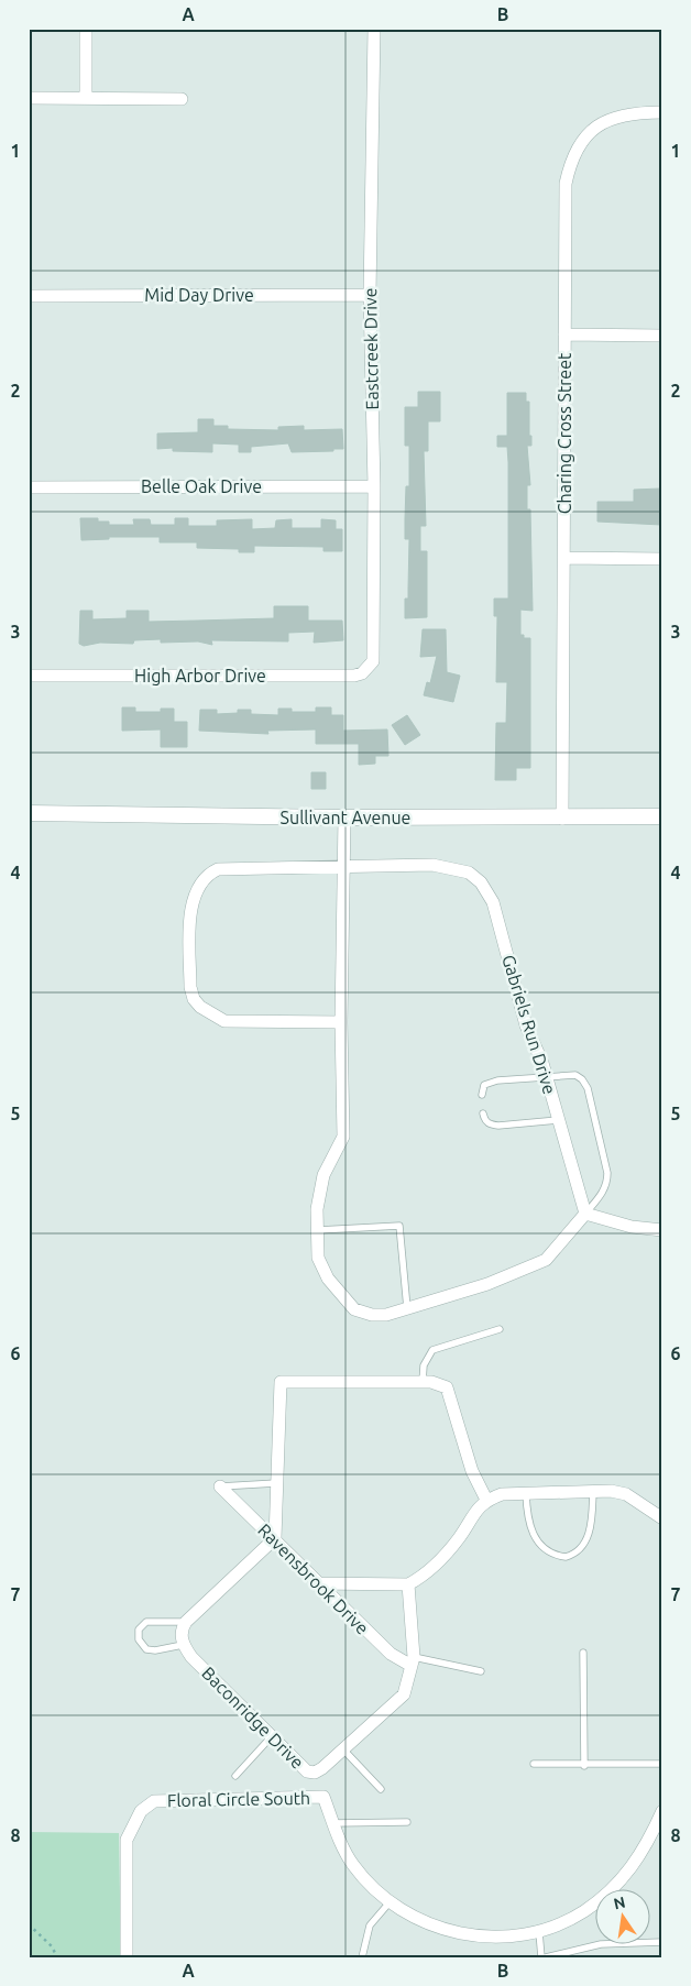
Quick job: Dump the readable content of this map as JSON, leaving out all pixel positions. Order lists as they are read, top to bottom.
{
  "streets": {
    "street": [
      "Mid Day Drive",
      "Eastcreek Drive",
      "Charing Cross Street",
      "Belle Oak Drive",
      "High Arbor Drive",
      "Sullivant Avenue",
      "Gabriels Run Drive",
      "Ravensbrook Drive",
      "Baconridge Drive",
      "Floral Circle South"
    ]
  },
  "crossings": [
    ["Mid Day Drive", "Eastcreek Drive"],
    ["Eastcreek Drive", "Belle Oak Drive"],
    ["Eastcreek Drive", "High Arbor Drive"],
    ["Charing Cross Street", "Sullivant Avenue"],
    ["Ravensbrook Drive", "Baconridge Drive"]
  ],
  "north": "top",
  "grid": {
    "columns": ["A", "B"],
    "rows": [
      "1",
      "2",
      "3",
      "4",
      "5",
      "6",
      "7",
      "8"
    ]
  }
}
